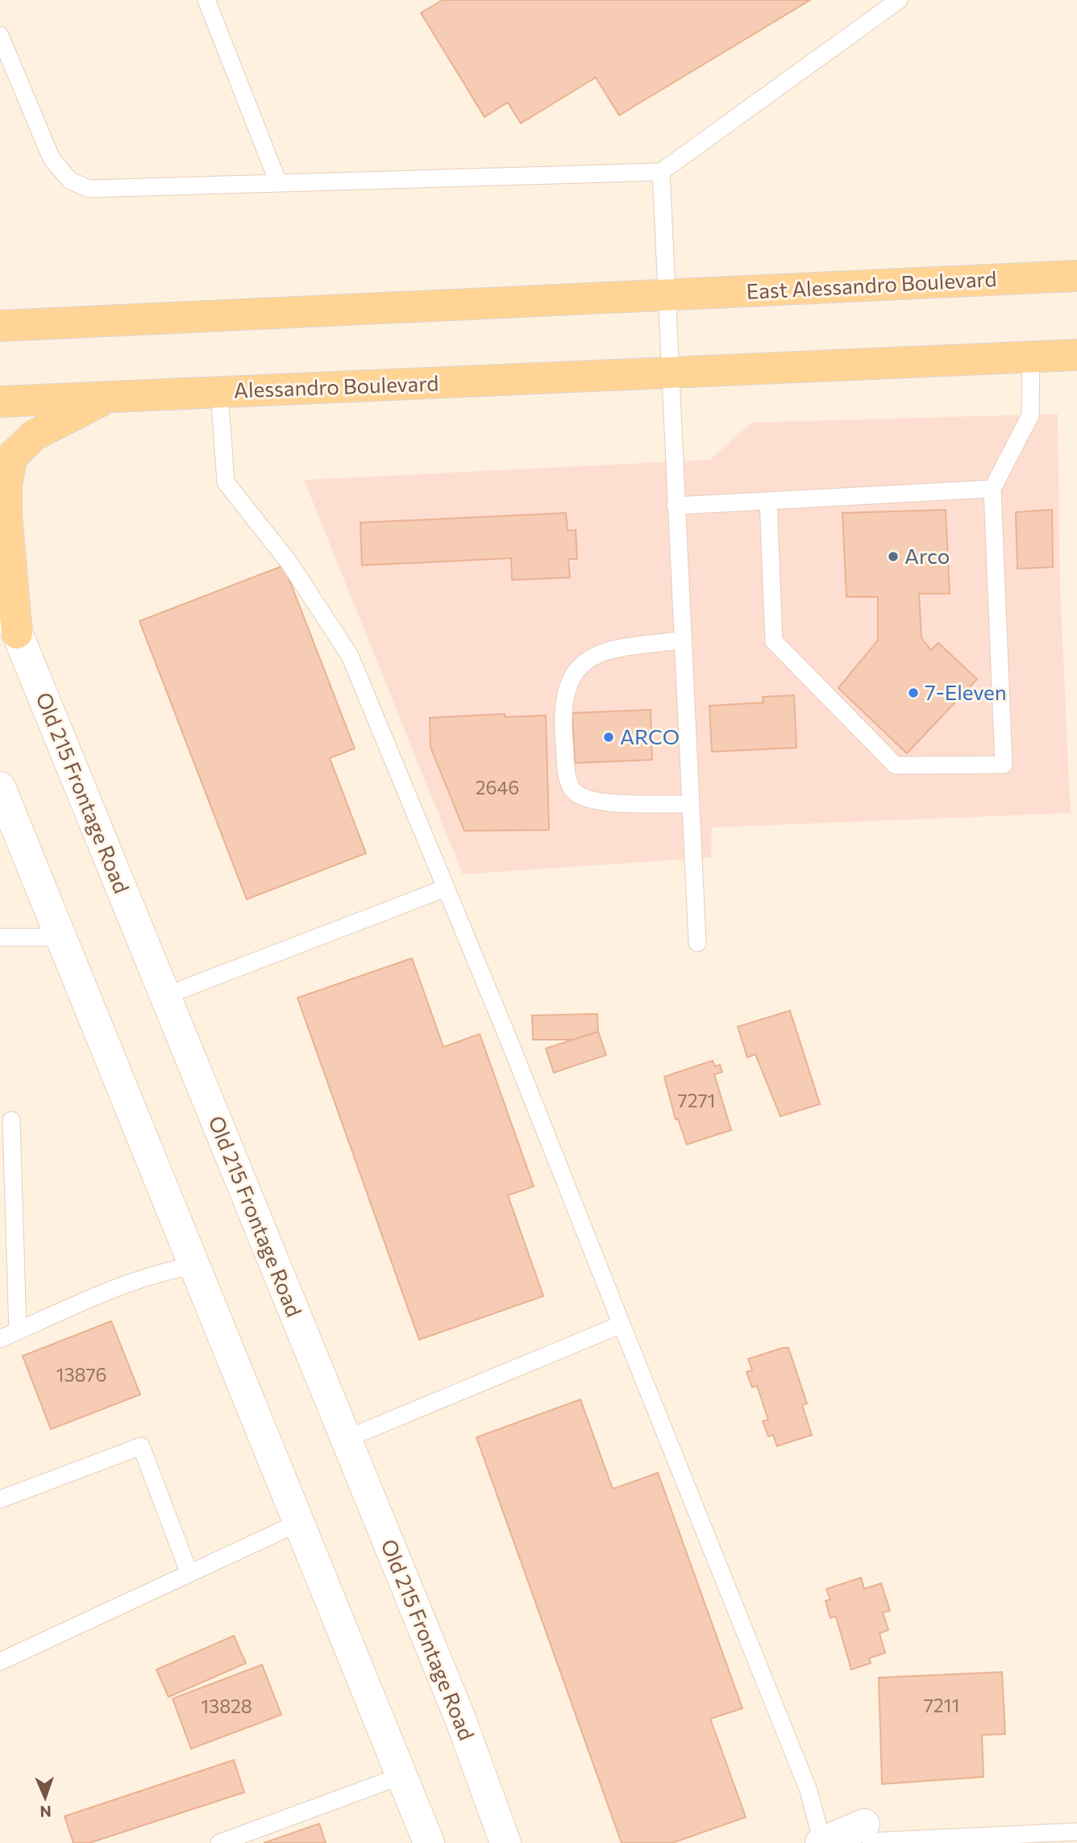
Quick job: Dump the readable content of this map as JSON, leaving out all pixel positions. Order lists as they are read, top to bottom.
{
  "streets": {
    "main road": ["East Alessandro Boulevard", "Alessandro Boulevard"],
    "street": ["Old 215 Frontage Road"]
  },
  "places": ["Arco", "7-Eleven", "ARCO"],
  "house_numbers": [
    "2646",
    "7271",
    "13876",
    "7211",
    "13828"
  ],
  "north": "bottom"
}
